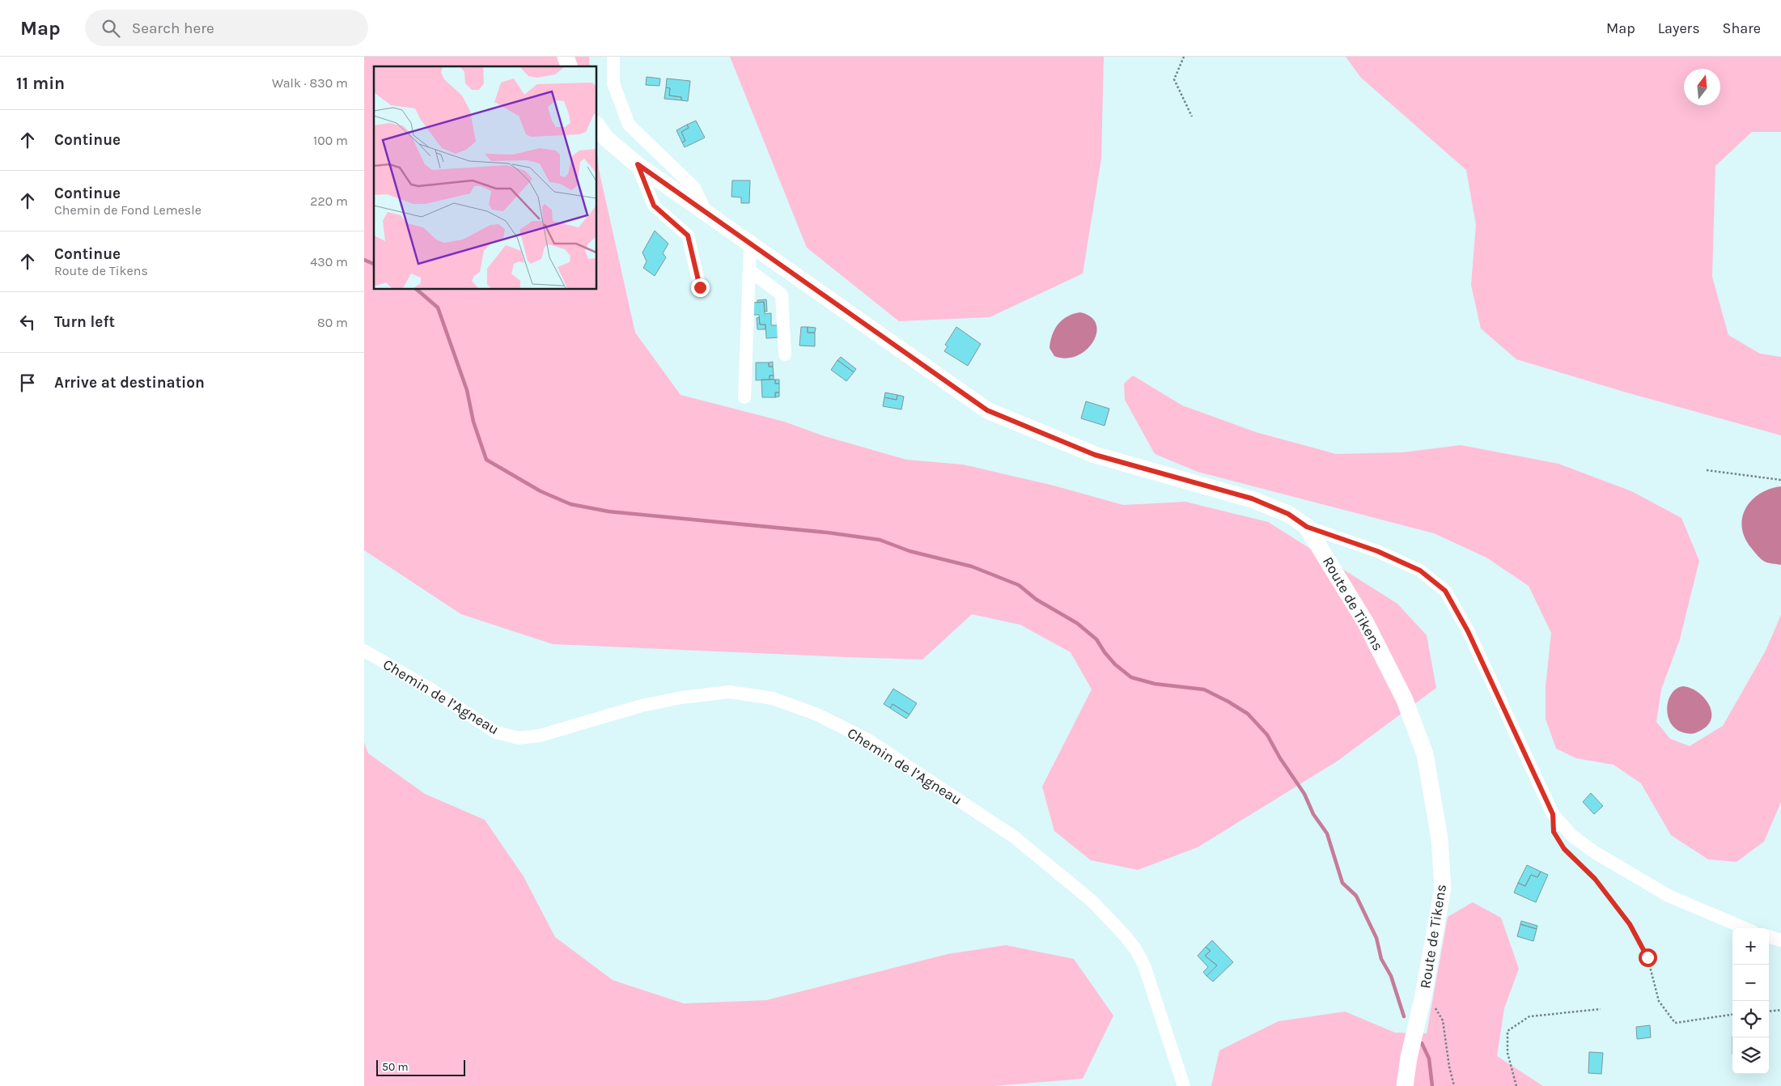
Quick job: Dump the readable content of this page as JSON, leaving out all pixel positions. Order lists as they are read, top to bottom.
{
  "streets": {
    "street": ["Route de Tikens", "Chemin de l’Agneau"]
  },
  "scale_bar": "50 m",
  "north": "top",
  "page": {
    "header": "Map",
    "search": "Search here",
    "nav": ["Map", "Layers", "Share"],
    "heading": ["11 min", "Walk · 830 m"],
    "list": [
      ["Continue", "100 m"],
      ["Continue", "Chemin de Fond Lemesle", "220 m"],
      ["Continue", "Route de Tikens", "430 m"],
      ["Turn left", "80 m"],
      "Arrive at destination"
    ],
    "map_buttons": ["+", "−"],
    "scale": "50 m"
  }
}
